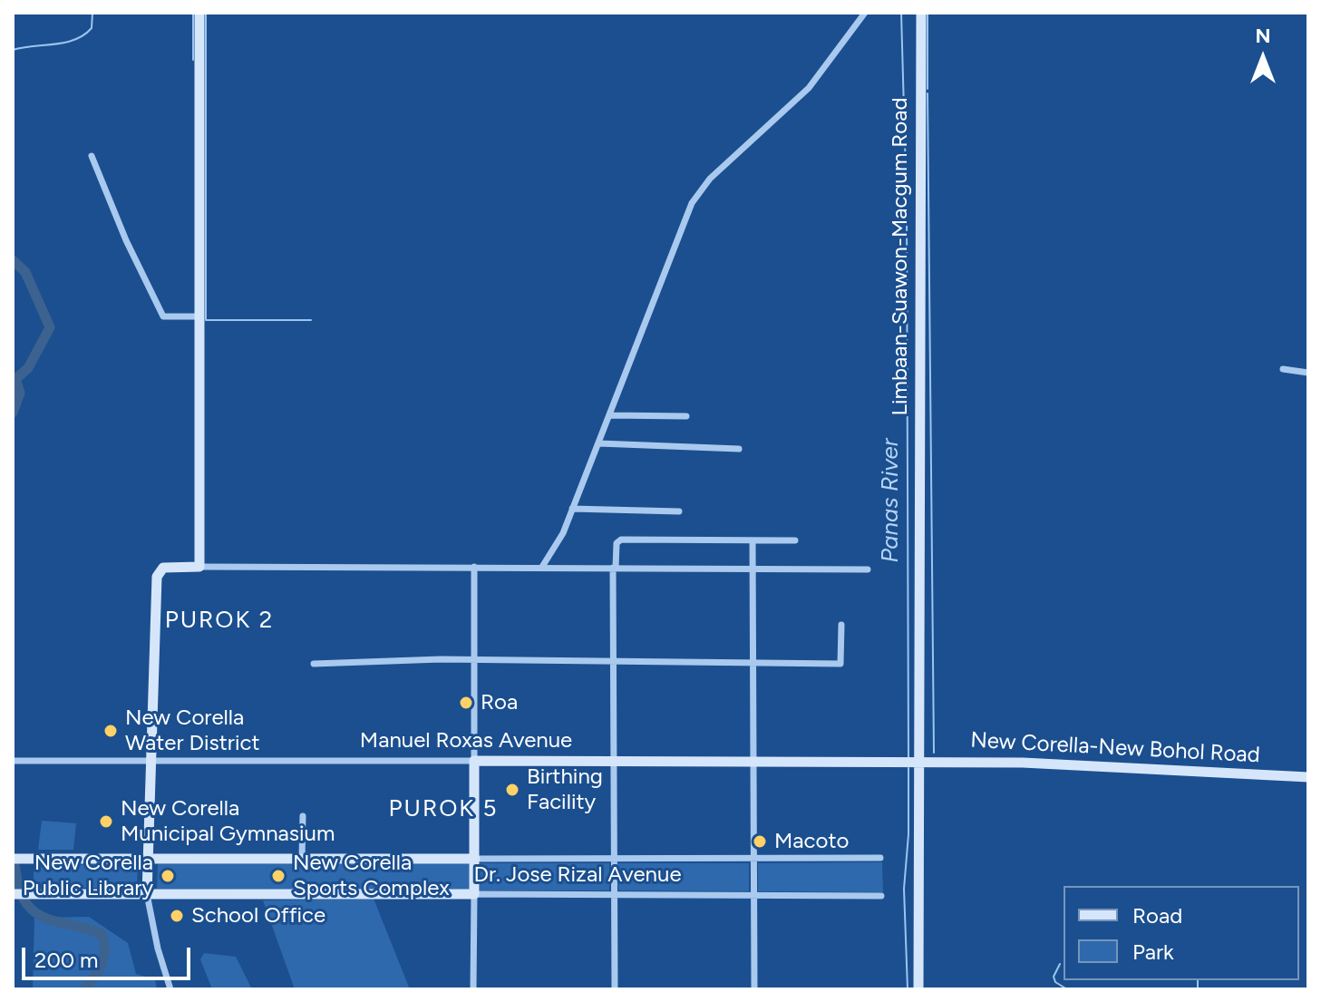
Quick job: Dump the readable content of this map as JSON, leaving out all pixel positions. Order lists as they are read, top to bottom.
{
  "streets": {
    "street": [
      "Limbaan-Suawon-Macgum Road",
      "Manuel Roxas Avenue",
      "New Corella-New Bohol Road",
      "Dr. Jose Rizal Avenue"
    ]
  },
  "crossings": [
    ["Limbaan-Suawon-Macgum Road", "Manuel Roxas Avenue"],
    ["Limbaan-Suawon-Macgum Road", "New Corella-New Bohol Road"],
    ["Manuel Roxas Avenue", "New Corella-New Bohol Road"]
  ],
  "districts": ["PUROK 2", "PUROK 5"],
  "water": ["Panas River"],
  "places": [
    "Roa",
    "New Corella Water District",
    "Birthing Facility",
    "New Corella Municipal Gymnasium",
    "Macoto",
    "New Corella Public Library",
    "New Corella Sports Complex",
    "School Office"
  ],
  "legend": ["Road", "Park"],
  "scale_bar": "200 m",
  "north": "top"
}
